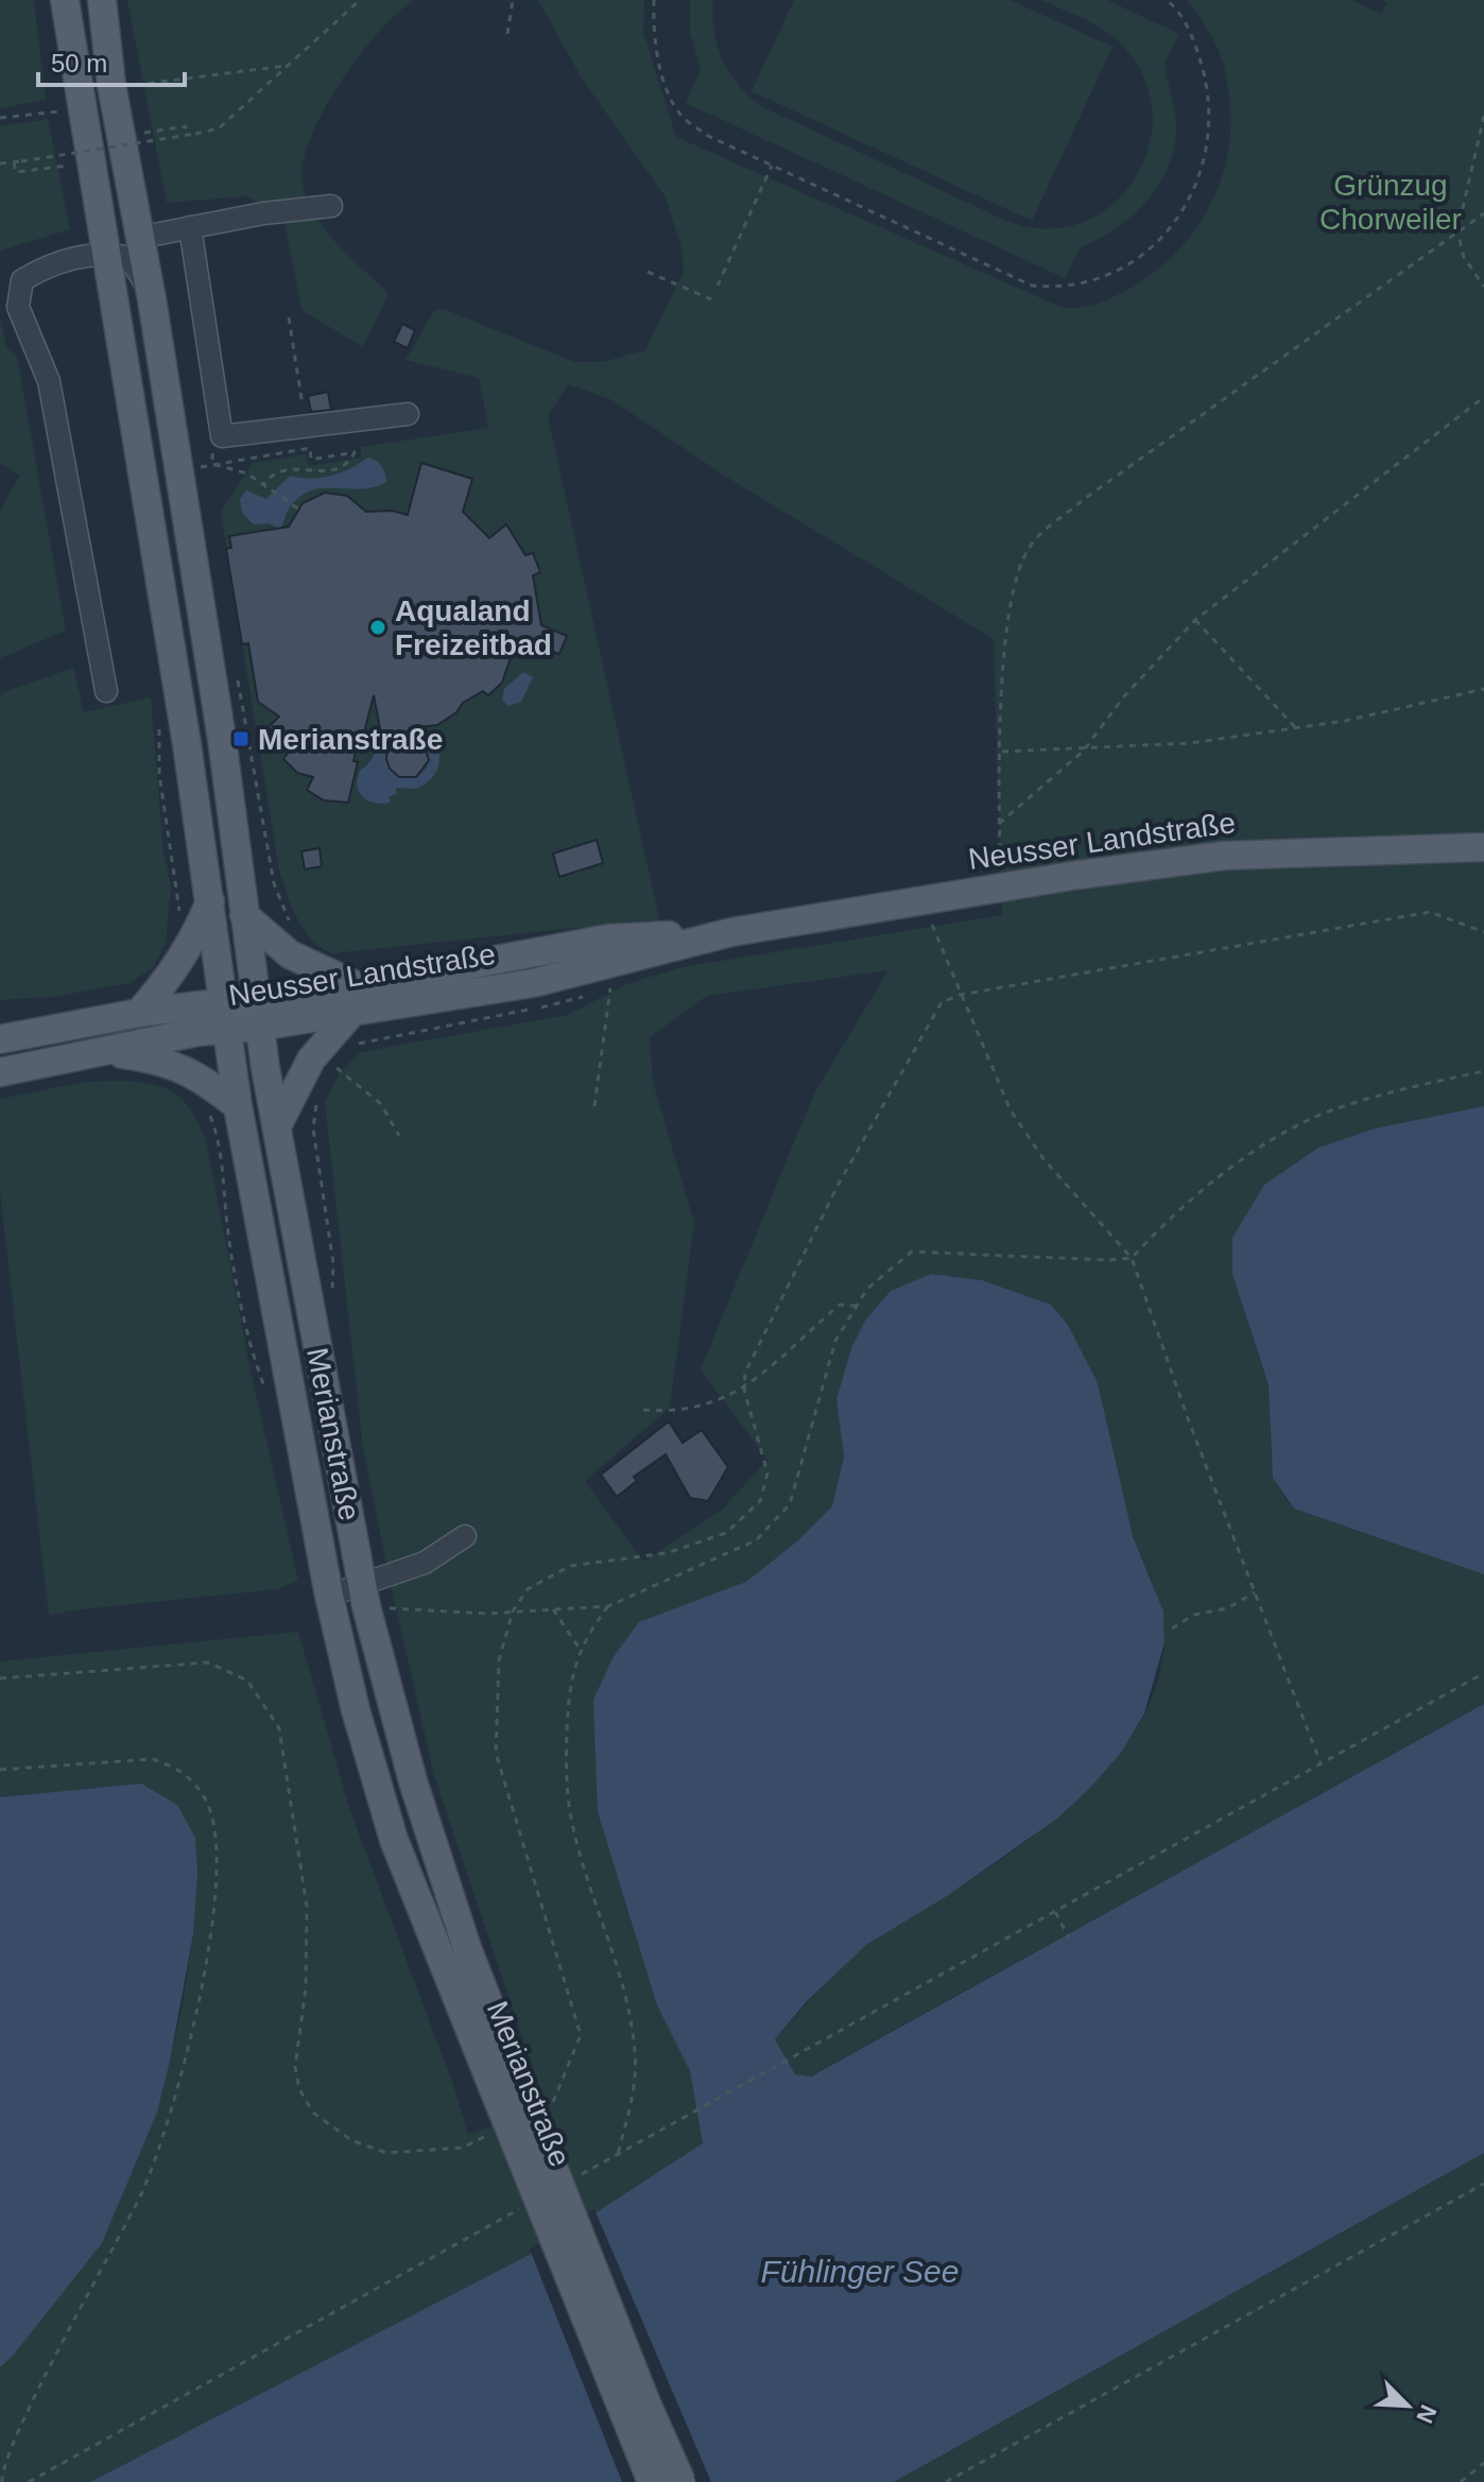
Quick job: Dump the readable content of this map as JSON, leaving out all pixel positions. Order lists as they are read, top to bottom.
{
  "streets": {
    "main road": ["Neusser Landstraße", "Merianstraße"]
  },
  "crossings": [
    ["Neusser Landstraße", "Merianstraße"]
  ],
  "water": ["Fühlinger See"],
  "parks": ["Grünzug Chorweiler"],
  "places": {
    "other": ["Aqualand Freizeitbad"],
    "transit": ["Merianstraße"]
  },
  "scale_bar": "50 m",
  "north": "bottom right"
}
